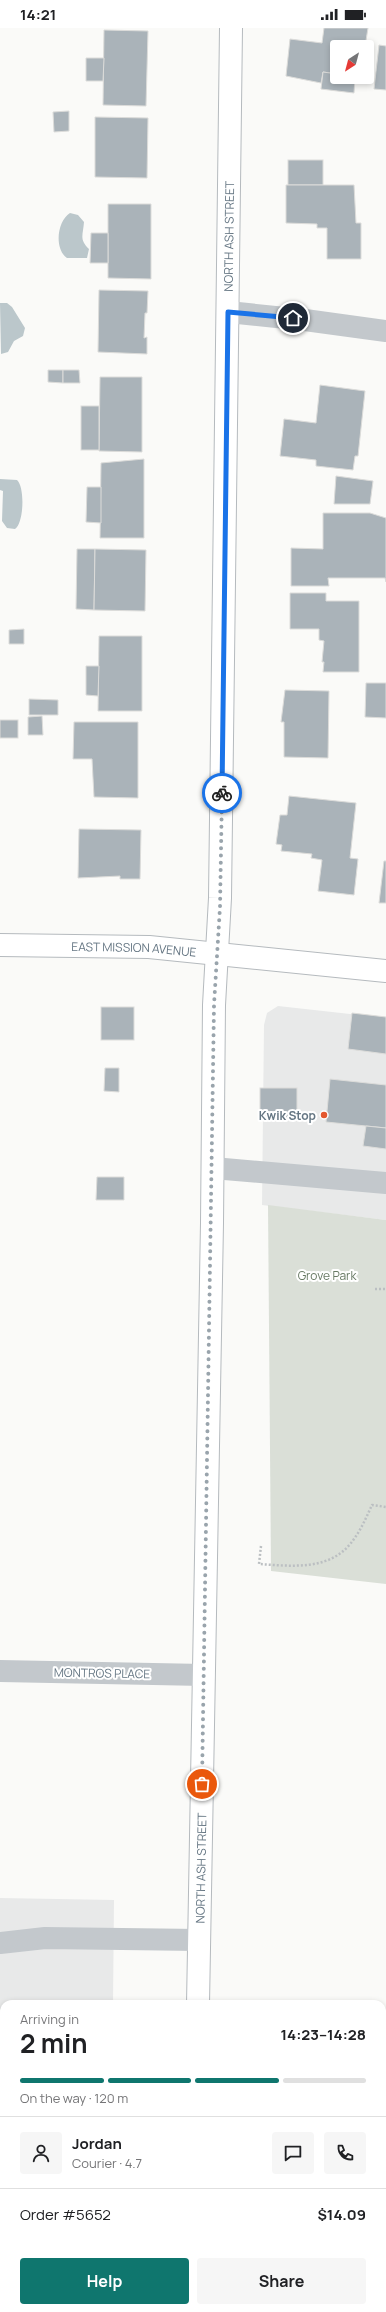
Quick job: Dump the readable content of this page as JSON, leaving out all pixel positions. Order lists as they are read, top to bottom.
{
  "streets": {
    "main road": ["NORTH ASH STREET", "EAST MISSION AVENUE"],
    "street": ["MONTROS PLACE"]
  },
  "crossings": [
    ["NORTH ASH STREET", "EAST MISSION AVENUE"],
    ["NORTH ASH STREET", "MONTROS PLACE"]
  ],
  "parks": ["Grove Park"],
  "places": ["Kwik Stop"],
  "north": "bottom left",
  "page": {
    "status": "14:21",
    "heading": ["2 min", "Arriving in", "14:23–14:28"],
    "panel": [
      "Jordan",
      "Courier · 4.7",
      "Order #5652",
      "$14.09"
    ],
    "bar": "On the way · 120 m",
    "buttons": ["Help", "Share"]
  }
}
